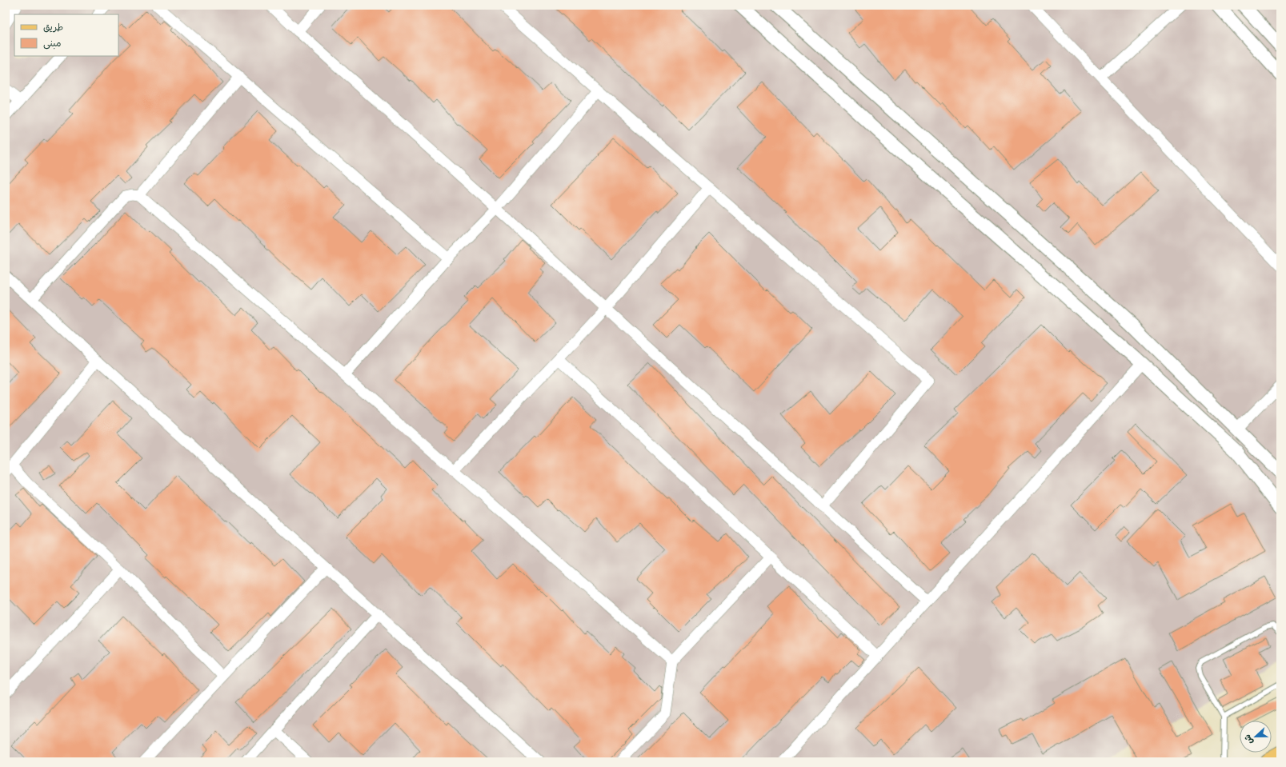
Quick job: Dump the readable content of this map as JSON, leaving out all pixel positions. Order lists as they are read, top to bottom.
{
  "legend": ["طريق", "مبنى"],
  "north": "left"
}
